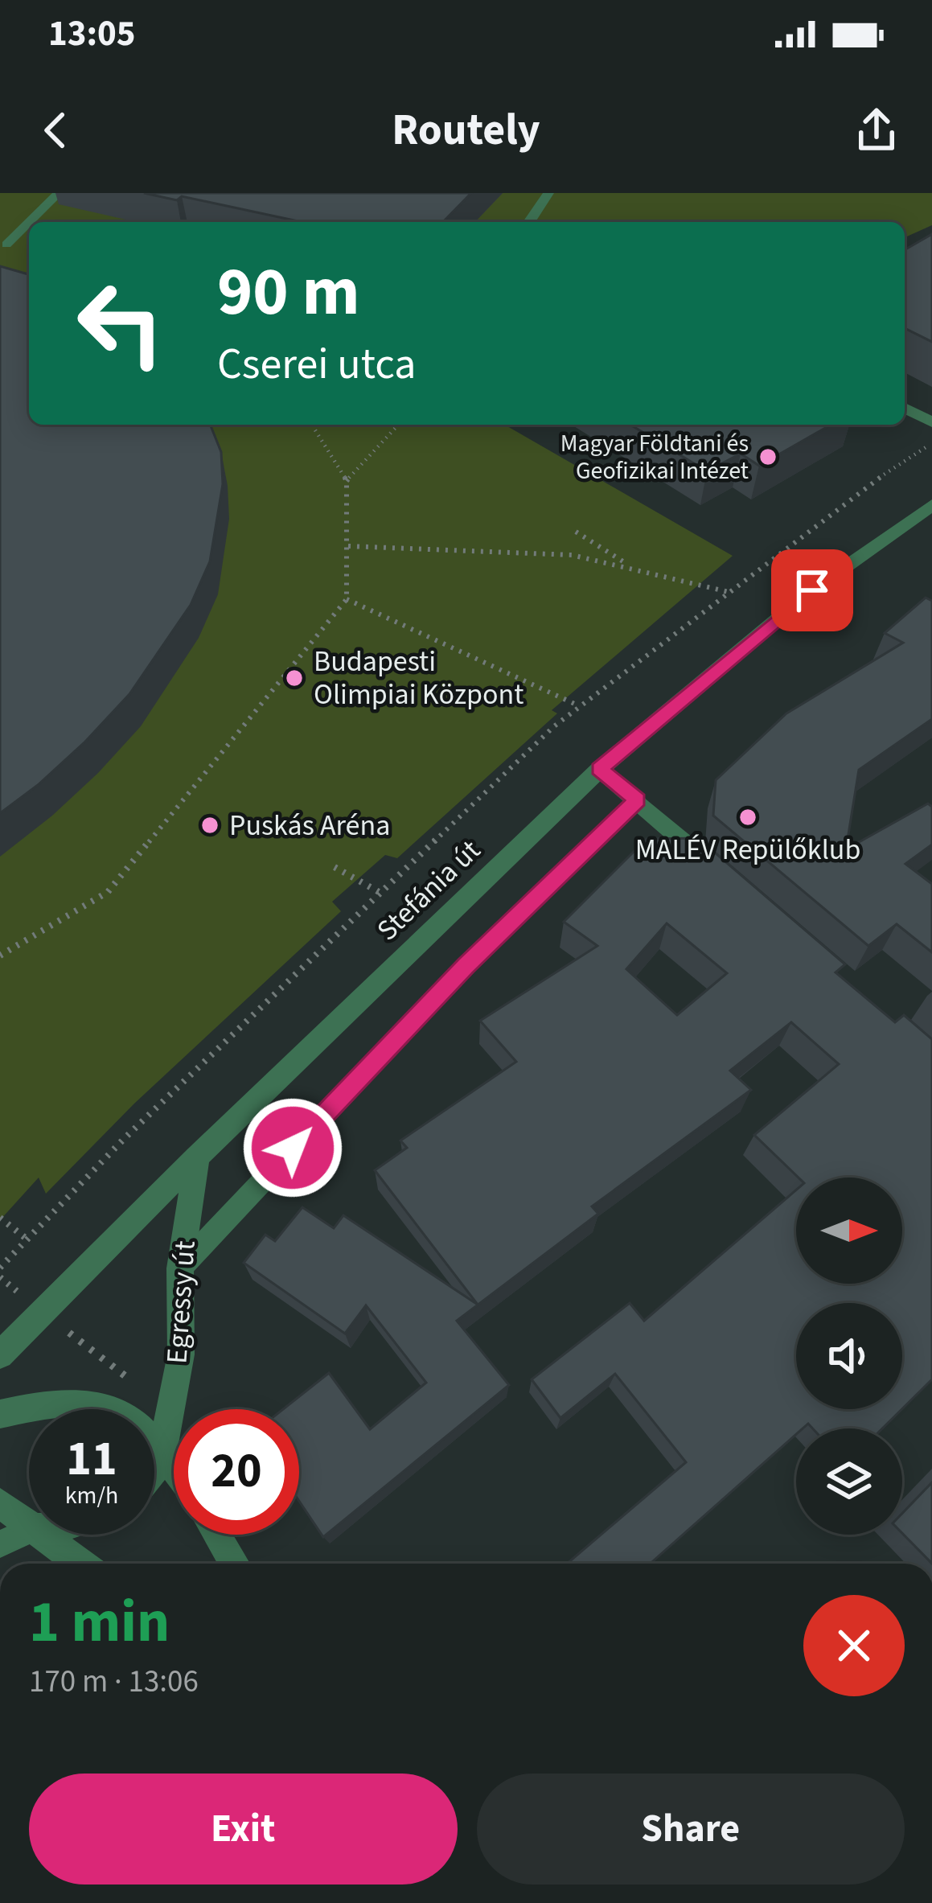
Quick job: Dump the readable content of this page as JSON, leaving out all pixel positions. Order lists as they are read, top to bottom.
{
  "streets": {
    "street": ["Stefánia út", "Egressy út"]
  },
  "crossings": [
    ["Stefánia út", "Egressy út"]
  ],
  "places": [
    "Magyar Földtani és Geofizikai Intézet",
    "Budapesti Olimpiai Központ",
    "MALÉV Repülőklub",
    "Puskás Aréna"
  ],
  "north": "right",
  "page": {
    "status": "13:05",
    "header": "Routely",
    "turn": ["90 m", "Cserei utca"],
    "speed": "11 km/h",
    "limit": "20",
    "heading": ["1 min", "170 m · 13:06"],
    "buttons": ["Exit", "Share"]
  }
}
